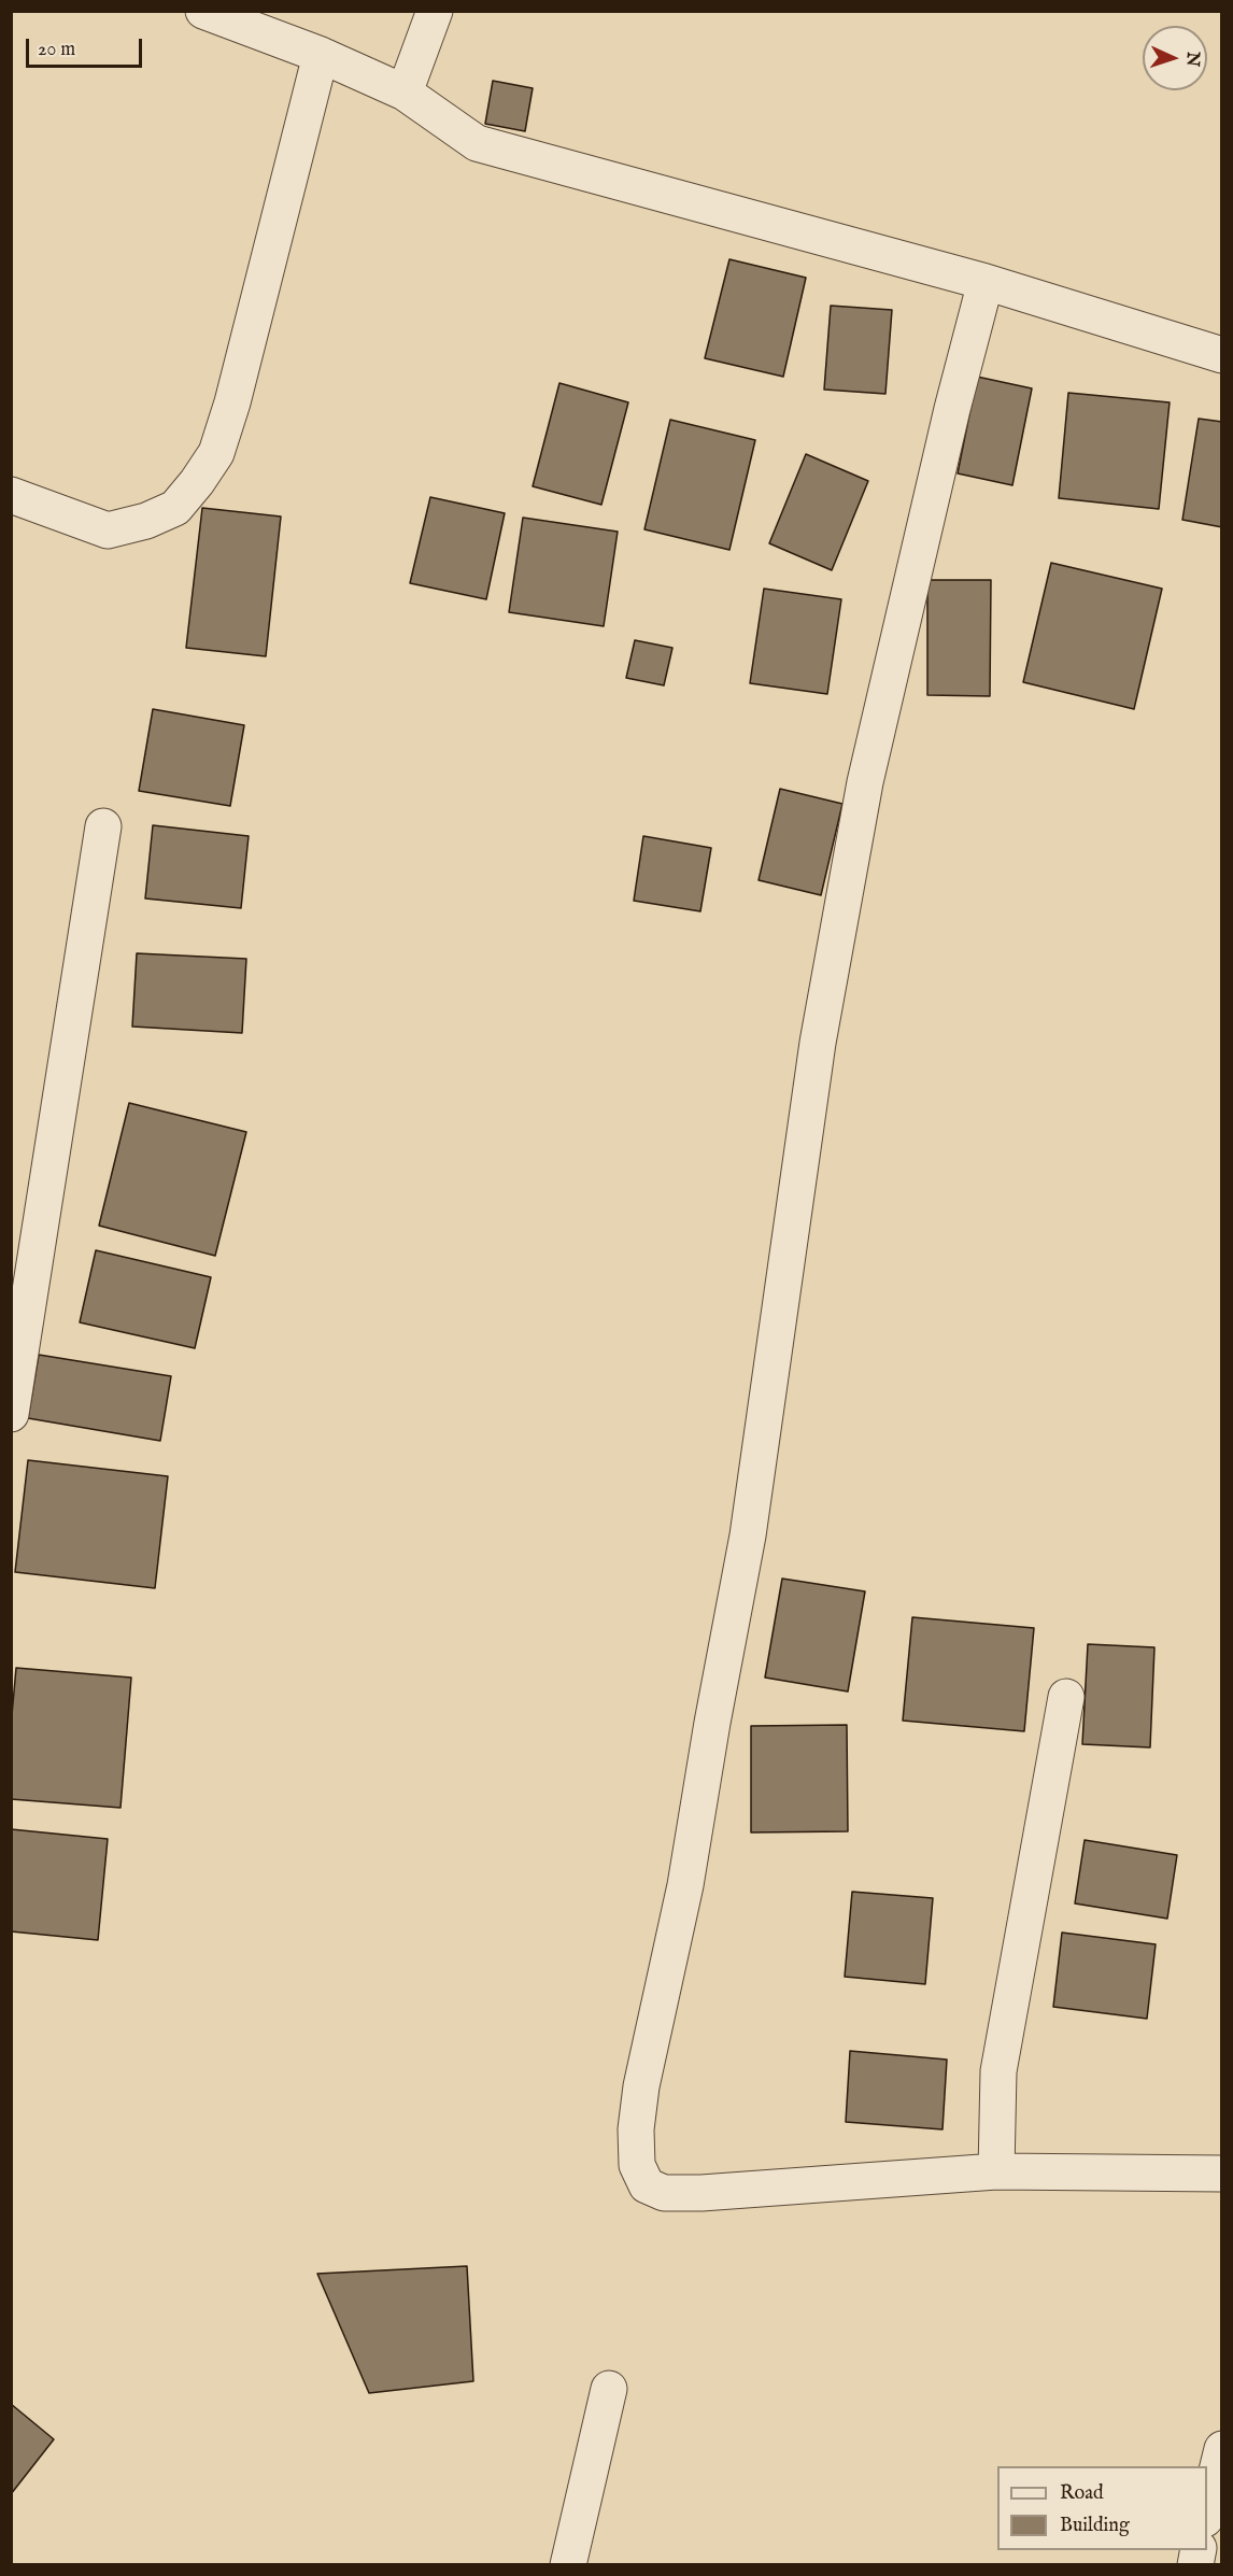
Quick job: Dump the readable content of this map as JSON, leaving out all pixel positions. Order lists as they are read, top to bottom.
{
  "legend": ["Road", "Building"],
  "scale_bar": "20 m",
  "north": "right"
}
